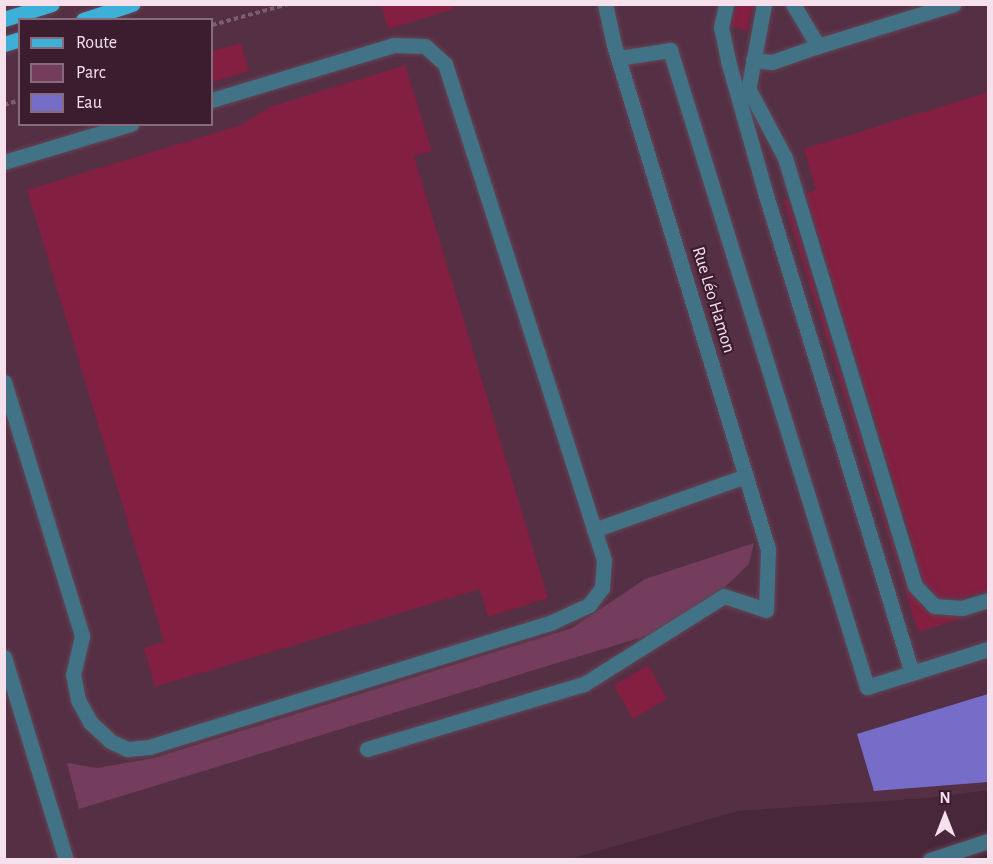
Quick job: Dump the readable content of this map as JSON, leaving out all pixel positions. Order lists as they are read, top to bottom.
{
  "streets": {
    "street": ["Rue Léo Hamon"]
  },
  "legend": ["Route", "Parc", "Eau"],
  "north": "top"
}
